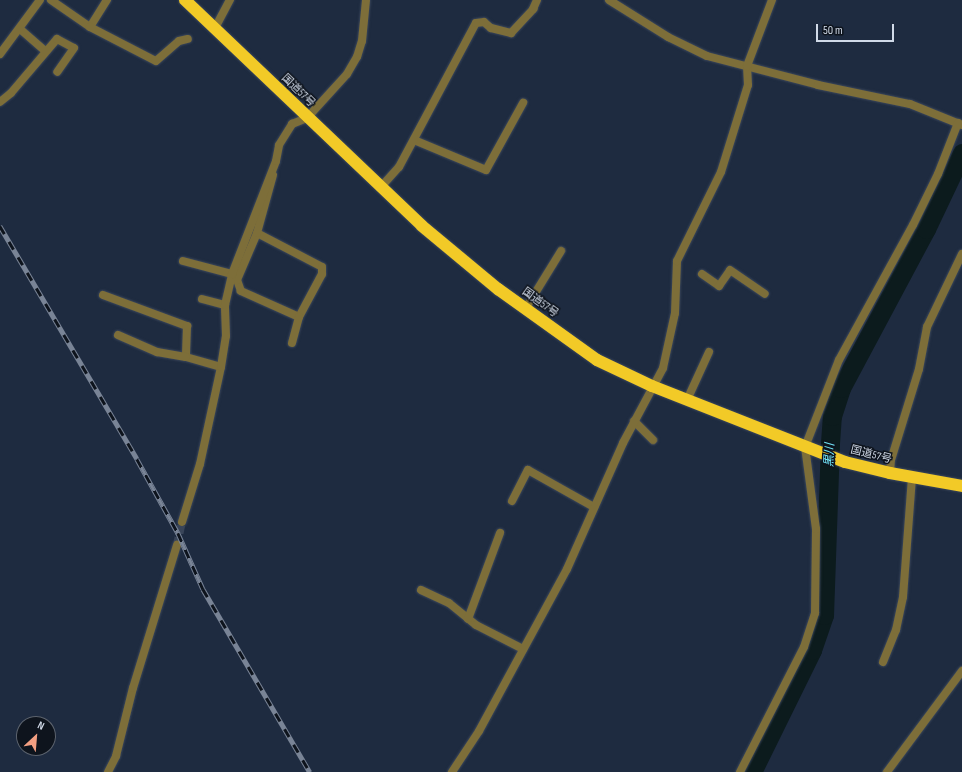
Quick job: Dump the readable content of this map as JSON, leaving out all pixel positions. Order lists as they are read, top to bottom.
{
  "streets": {
    "highway": ["国道57号"]
  },
  "water": ["黒川"],
  "scale_bar": "50 m",
  "north": "top right"
}
